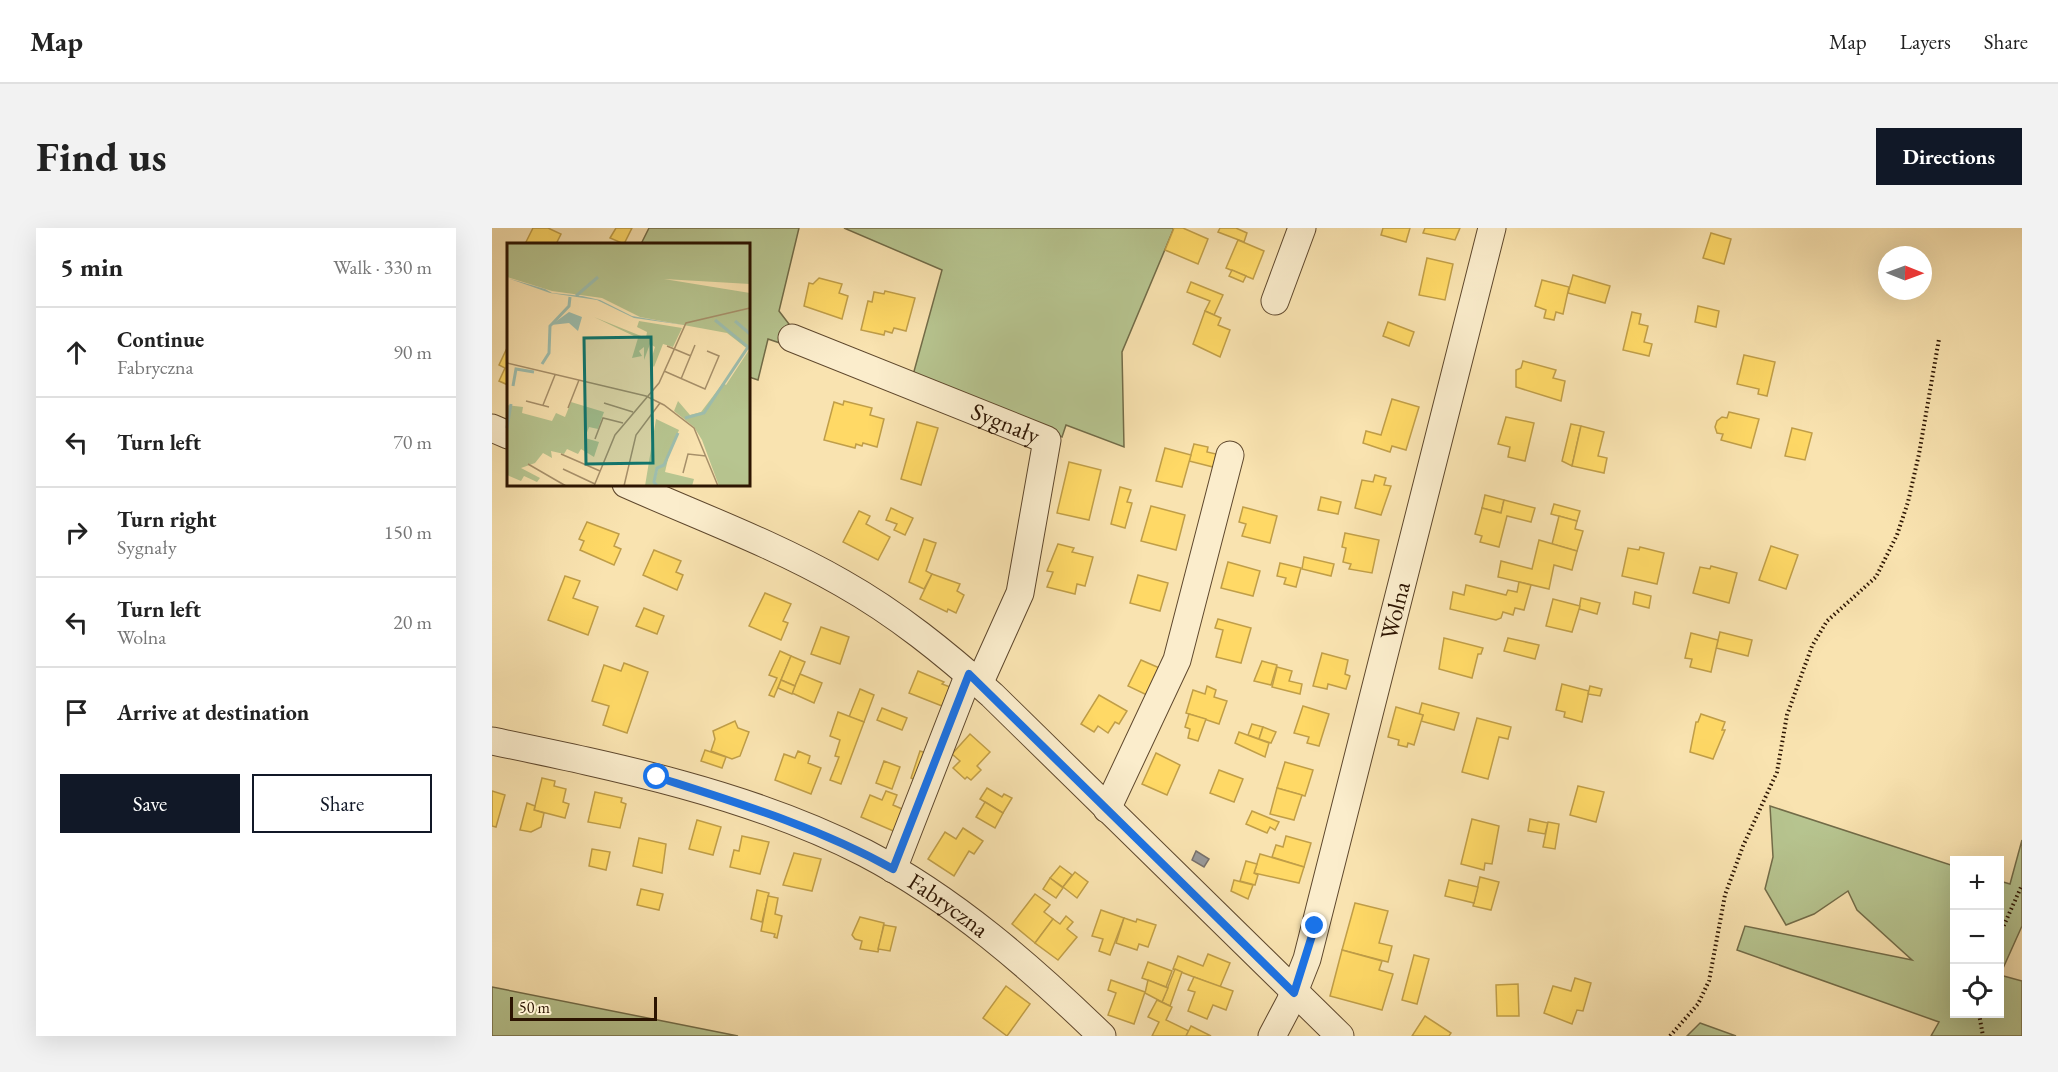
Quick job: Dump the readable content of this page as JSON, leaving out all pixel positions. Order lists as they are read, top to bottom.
{
  "streets": {
    "street": ["Sygnały", "Wolna", "Fabryczna"]
  },
  "scale_bar": "50 m",
  "north": "right",
  "page": {
    "header": "Map",
    "nav": ["Map", "Layers", "Share"],
    "buttons": [
      "Directions",
      ["Save", "Share"]
    ],
    "title": "Find us",
    "heading": ["5 min", "Walk · 330 m"],
    "list": [
      ["Continue", "Fabryczna", "90 m"],
      ["Turn left", "70 m"],
      ["Turn right", "Sygnały", "150 m"],
      ["Turn left", "Wolna", "20 m"],
      "Arrive at destination"
    ],
    "map_buttons": ["+", "−"],
    "scale": "50 m"
  }
}
